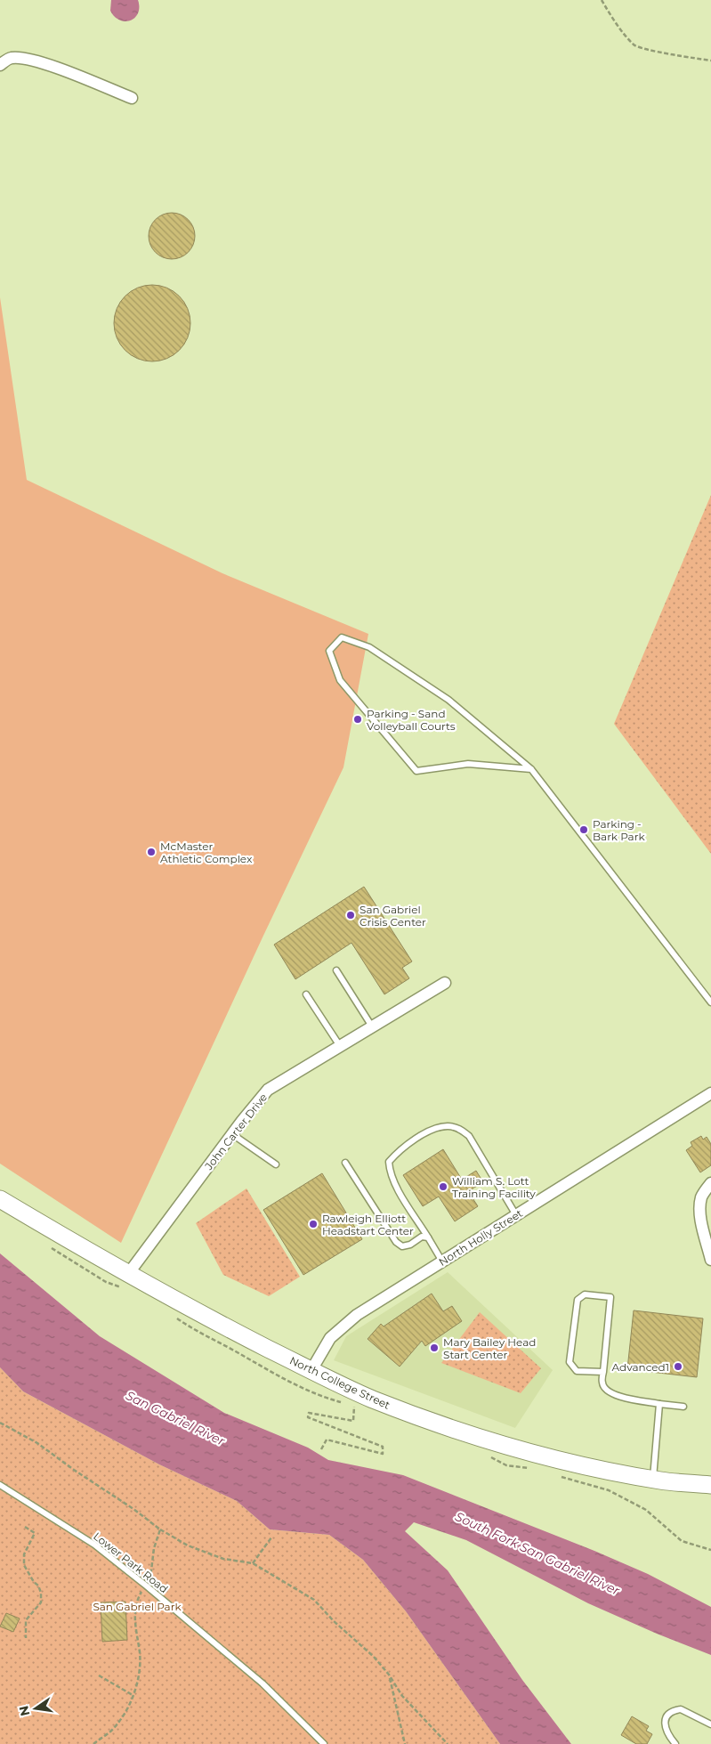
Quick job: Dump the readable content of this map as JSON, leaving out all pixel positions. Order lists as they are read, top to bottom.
{
  "streets": {
    "street": ["John Carter Drive", "North Holly Street", "North College Street"],
    "lane": ["Lower Park Road"]
  },
  "crossings": [
    ["John Carter Drive", "North College Street"],
    ["North Holly Street", "North College Street"]
  ],
  "water": ["San Gabriel River", "South Fork San Gabriel River"],
  "parks": ["San Gabriel Park"],
  "places": [
    "Parking - Sand Volleyball Courts",
    "Parking - Bark Park",
    "McMaster Athletic Complex",
    "San Gabriel Crisis Center",
    "William S. Lott Training Facility",
    "Rawleigh Elliott Headstart Center",
    "Mary Bailey Head Start Center",
    "Advanced1"
  ],
  "north": "left"
}
